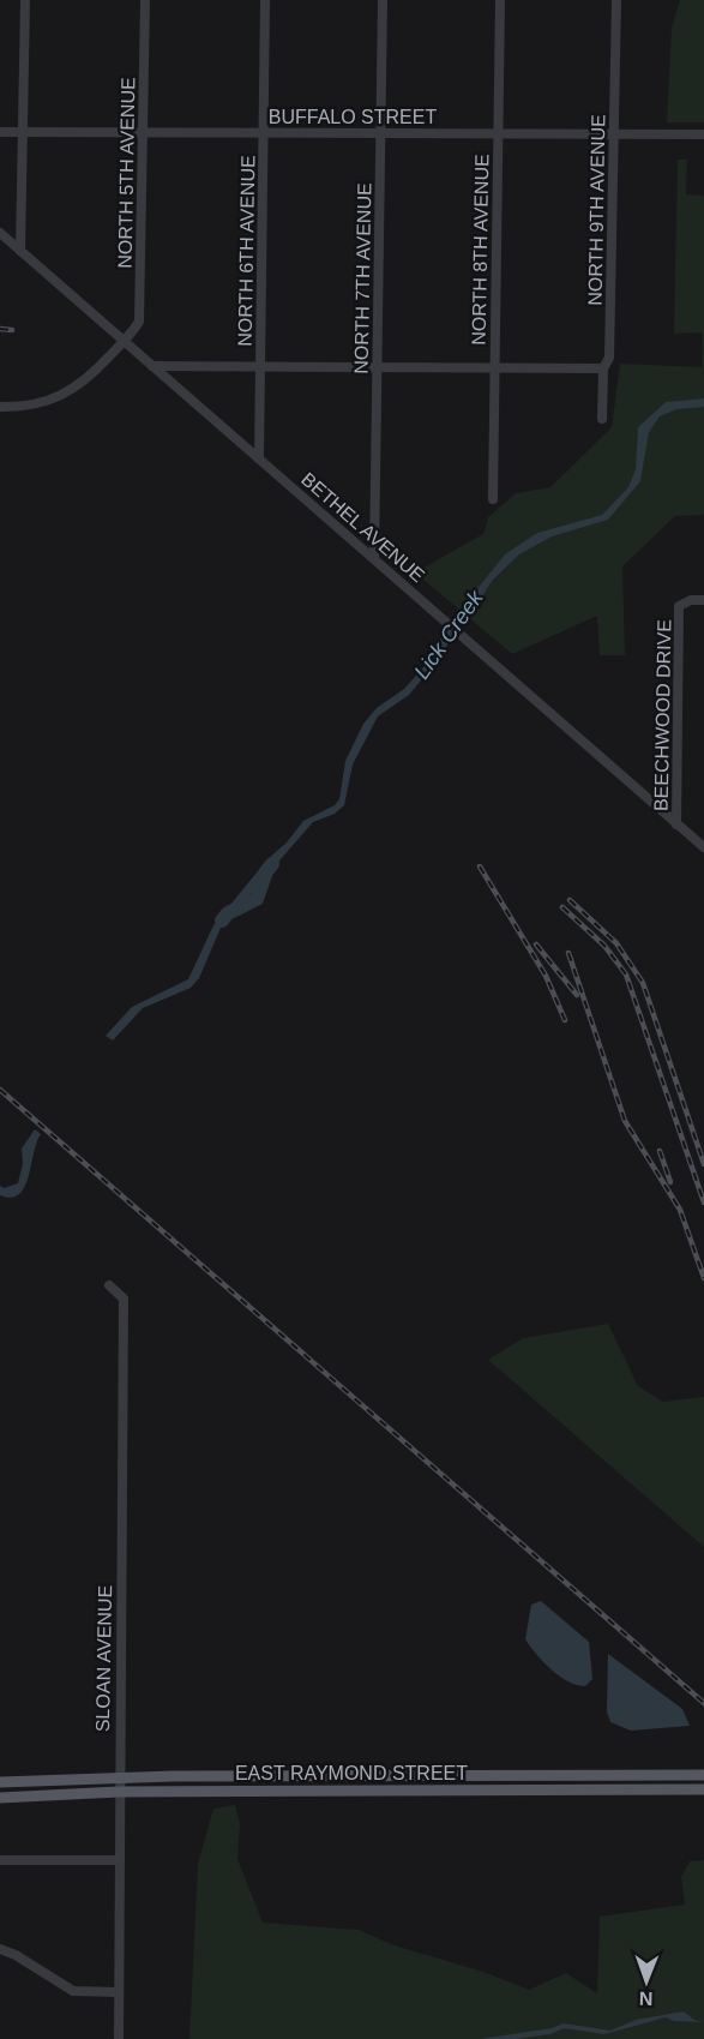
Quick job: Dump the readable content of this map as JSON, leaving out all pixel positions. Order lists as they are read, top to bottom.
{
  "streets": {
    "main road": ["EAST RAYMOND STREET"],
    "street": [
      "BUFFALO STREET",
      "NORTH 5TH AVENUE",
      "NORTH 9TH AVENUE",
      "NORTH 8TH AVENUE",
      "NORTH 6TH AVENUE",
      "NORTH 7TH AVENUE",
      "BETHEL AVENUE",
      "BEECHWOOD DRIVE",
      "SLOAN AVENUE"
    ]
  },
  "crossings": [
    ["BUFFALO STREET", "NORTH 5TH AVENUE"],
    ["BUFFALO STREET", "NORTH 9TH AVENUE"],
    ["BUFFALO STREET", "NORTH 8TH AVENUE"],
    ["BUFFALO STREET", "NORTH 6TH AVENUE"],
    ["BUFFALO STREET", "NORTH 7TH AVENUE"],
    ["NORTH 5TH AVENUE", "BETHEL AVENUE"],
    ["NORTH 6TH AVENUE", "BETHEL AVENUE"],
    ["NORTH 7TH AVENUE", "BETHEL AVENUE"],
    ["BETHEL AVENUE", "BEECHWOOD DRIVE"],
    ["SLOAN AVENUE", "EAST RAYMOND STREET"]
  ],
  "water": ["Lick Creek"],
  "north": "bottom"
}
